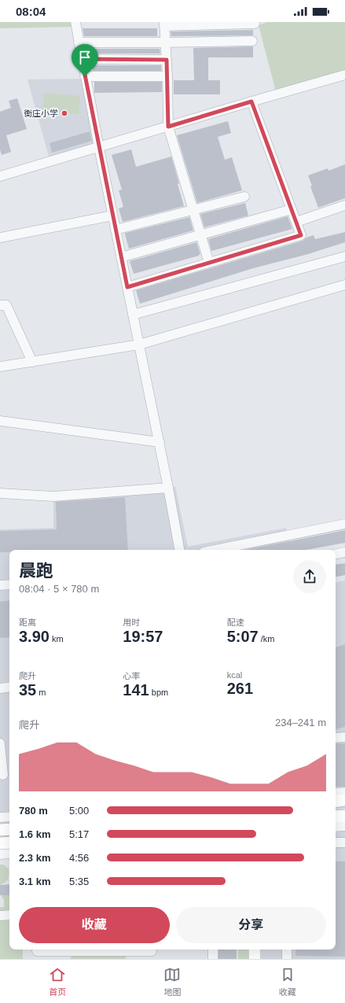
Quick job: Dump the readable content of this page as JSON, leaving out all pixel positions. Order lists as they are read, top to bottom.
{
  "places": ["衡庄小学"],
  "page": {
    "status": "08:04",
    "heading": ["晨跑", "08:04 · 5 × 780 m"],
    "stats": [
      ["距离", "3.90 km"],
      ["用时", "19:57"],
      ["配速", "5:07 /km"],
      ["爬升", "35 m"],
      ["心率", "141 bpm"],
      ["kcal", "261"]
    ],
    "chart": ["爬升", "234–241 m"],
    "list": [
      {
        "name": "780 m",
        "note": "5:00"
      },
      {
        "name": "1.6 km",
        "note": "5:17"
      },
      {
        "name": "2.3 km",
        "note": "4:56"
      },
      {
        "name": "3.1 km",
        "note": "5:35"
      }
    ],
    "buttons": ["收藏", "分享"],
    "tabs": ["首页", "地图", "收藏"]
  }
}
